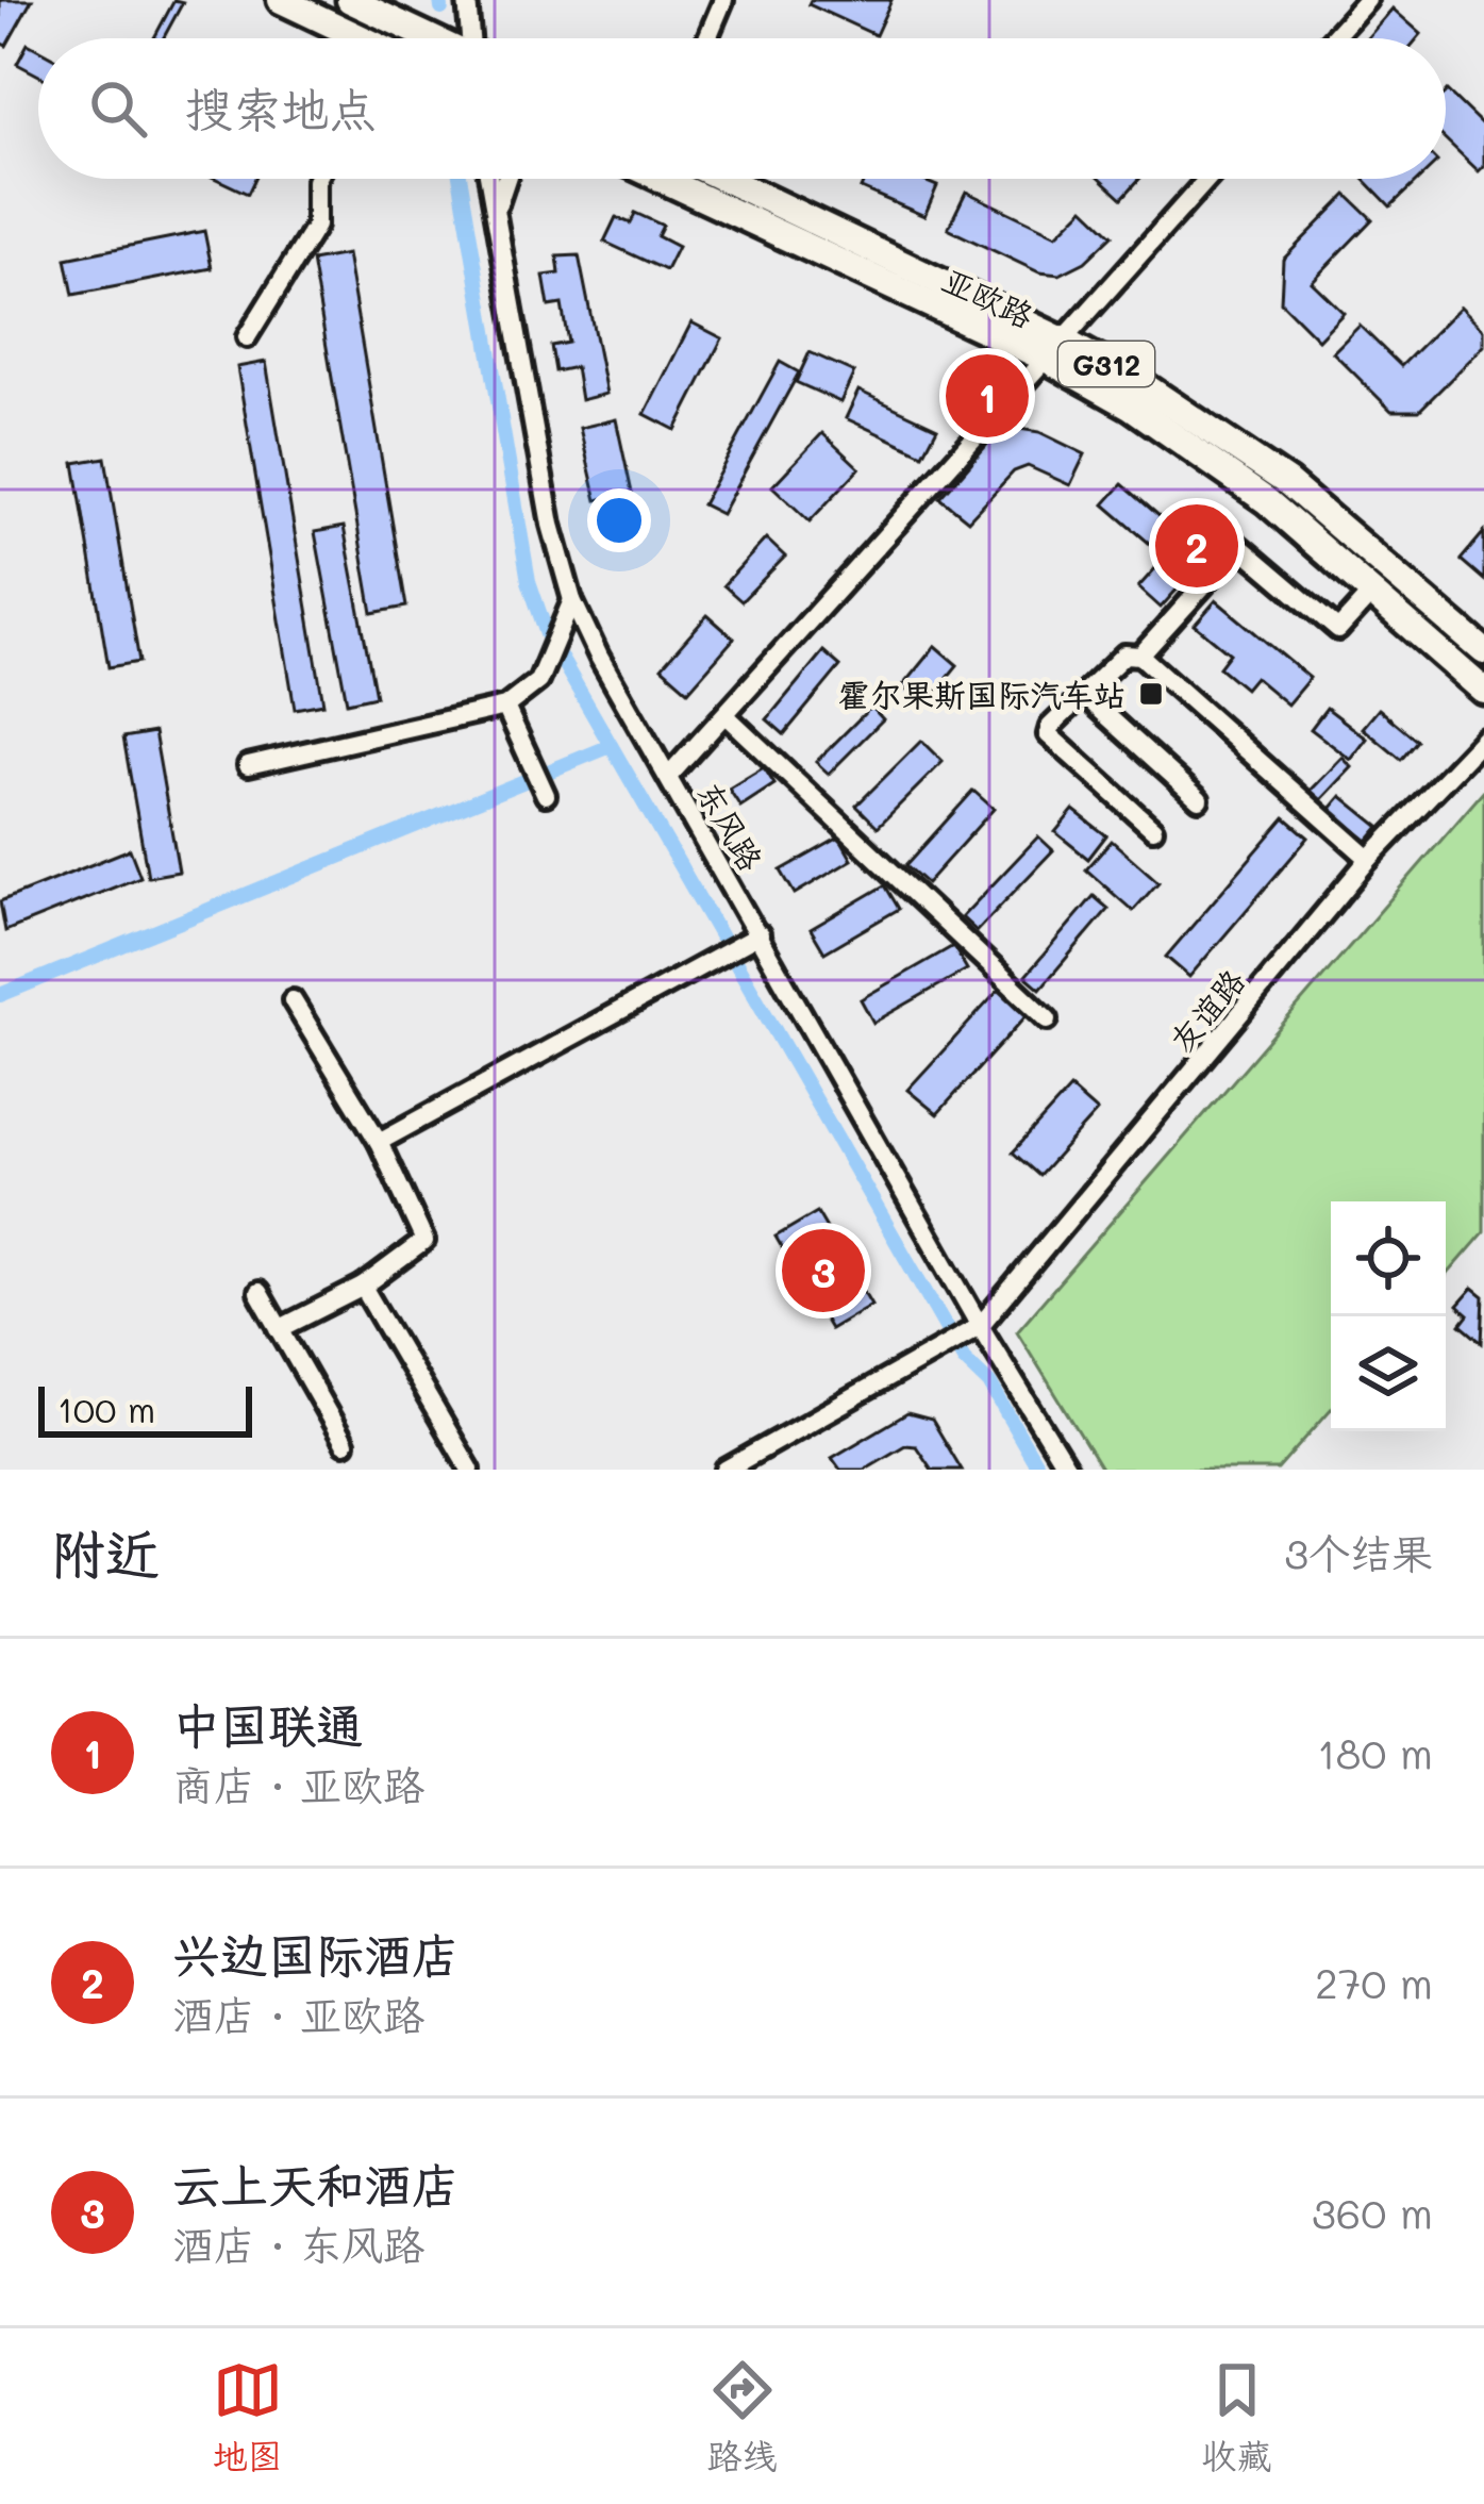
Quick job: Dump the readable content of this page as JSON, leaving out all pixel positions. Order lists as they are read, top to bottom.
{
  "streets": {
    "highway": ["亚欧路", "G312"],
    "street": ["东风路", "友谊路"]
  },
  "crossings": [
    ["东风路", "友谊路"]
  ],
  "places": {
    "transit": ["霍尔果斯国际汽车站"]
  },
  "scale_bar": "100 m",
  "page": {
    "search": "搜索地点",
    "pins": ["1", "2", "3"],
    "scale": "100 m",
    "heading": ["附近", "3个结果"],
    "list": [
      {
        "mark": "1",
        "name": "中国联通",
        "note": "商店 · 亚欧路",
        "value": "180 m"
      },
      {
        "mark": "2",
        "name": "兴边国际酒店",
        "note": "酒店 · 亚欧路",
        "value": "270 m"
      },
      {
        "mark": "3",
        "name": "云上天和酒店",
        "note": "酒店 · 东风路",
        "value": "360 m"
      }
    ],
    "nav": ["地图", "路线", "收藏"]
  }
}
